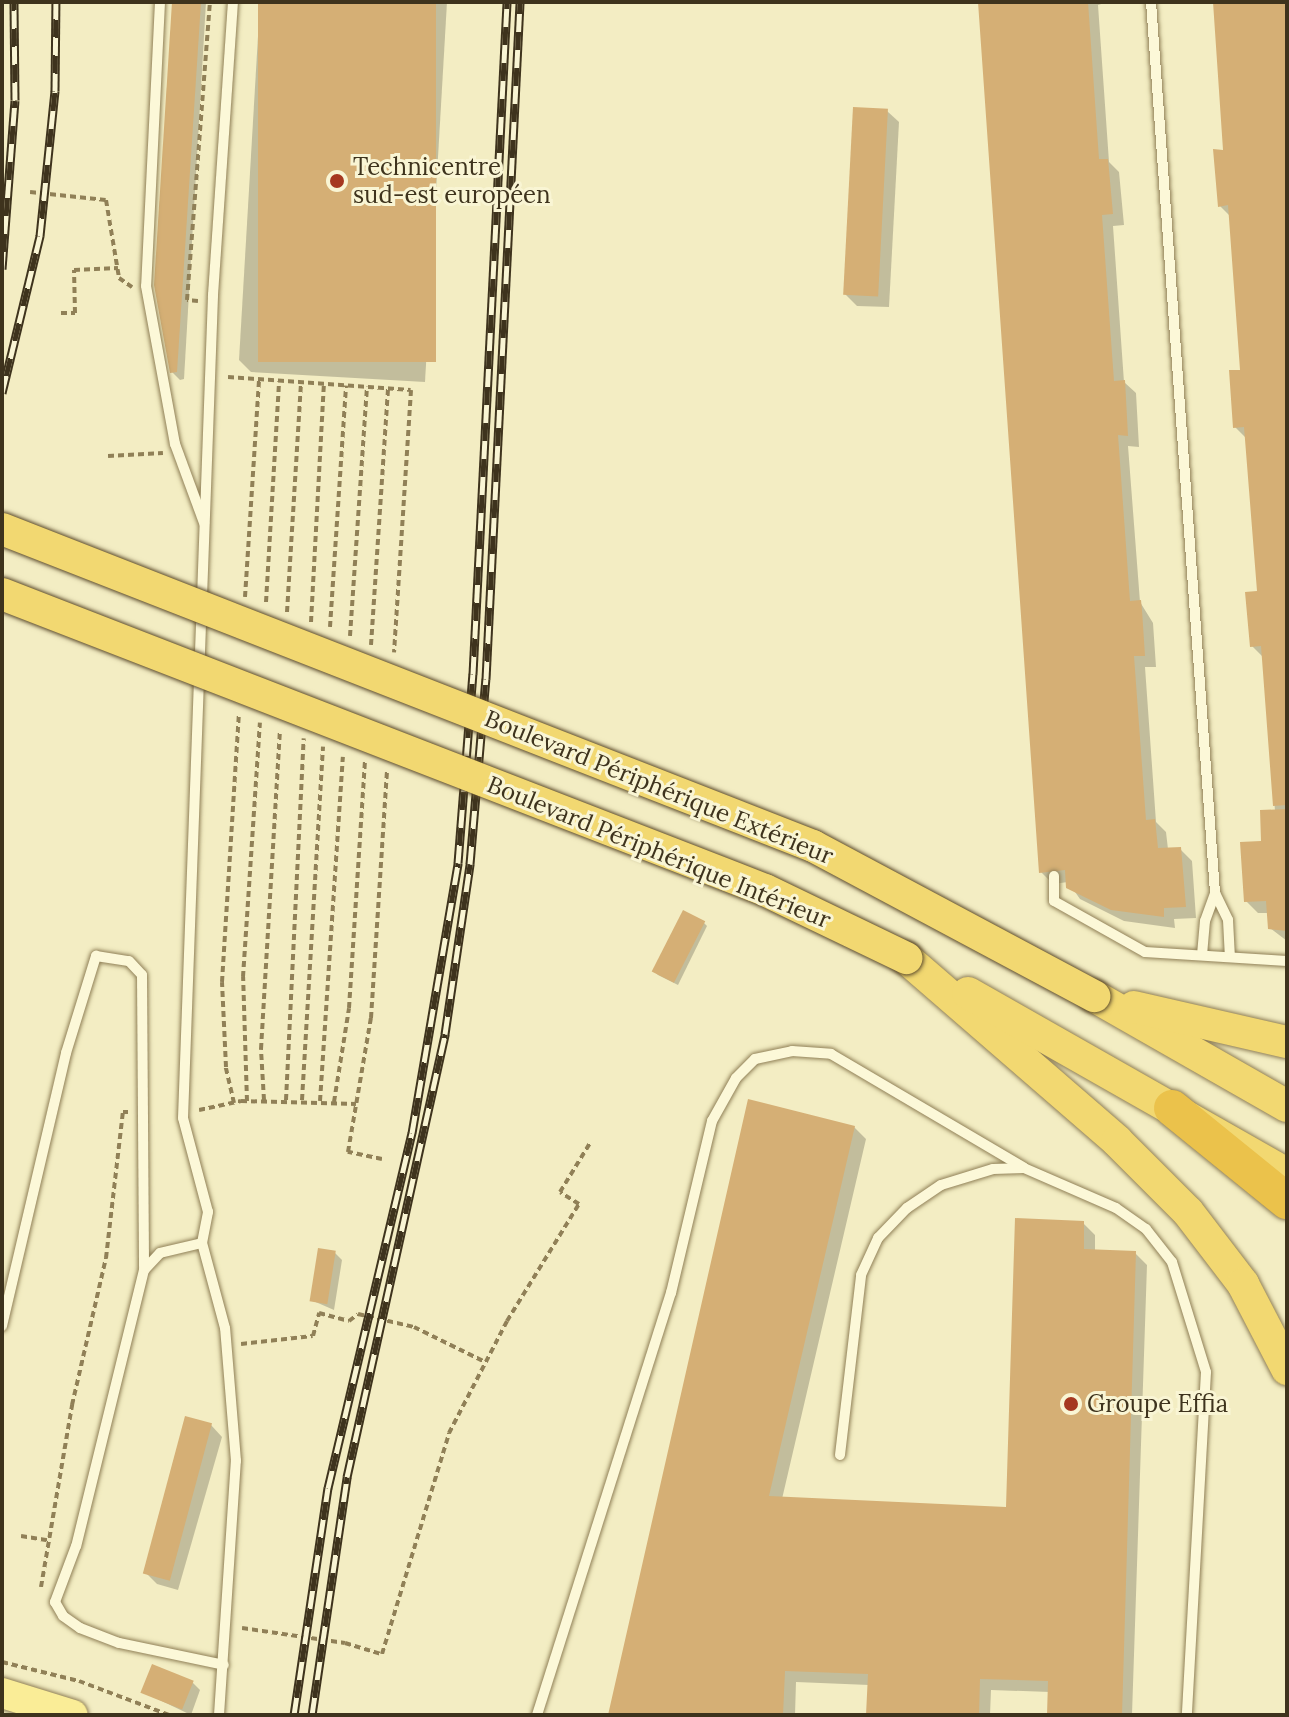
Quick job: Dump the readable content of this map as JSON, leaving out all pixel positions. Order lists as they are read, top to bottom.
{
  "streets": {
    "highway": ["Boulevard Périphérique Extérieur", "Boulevard Périphérique Intérieur"]
  },
  "places": ["Technicentre sud-est européen", "Groupe Effia"]
}
